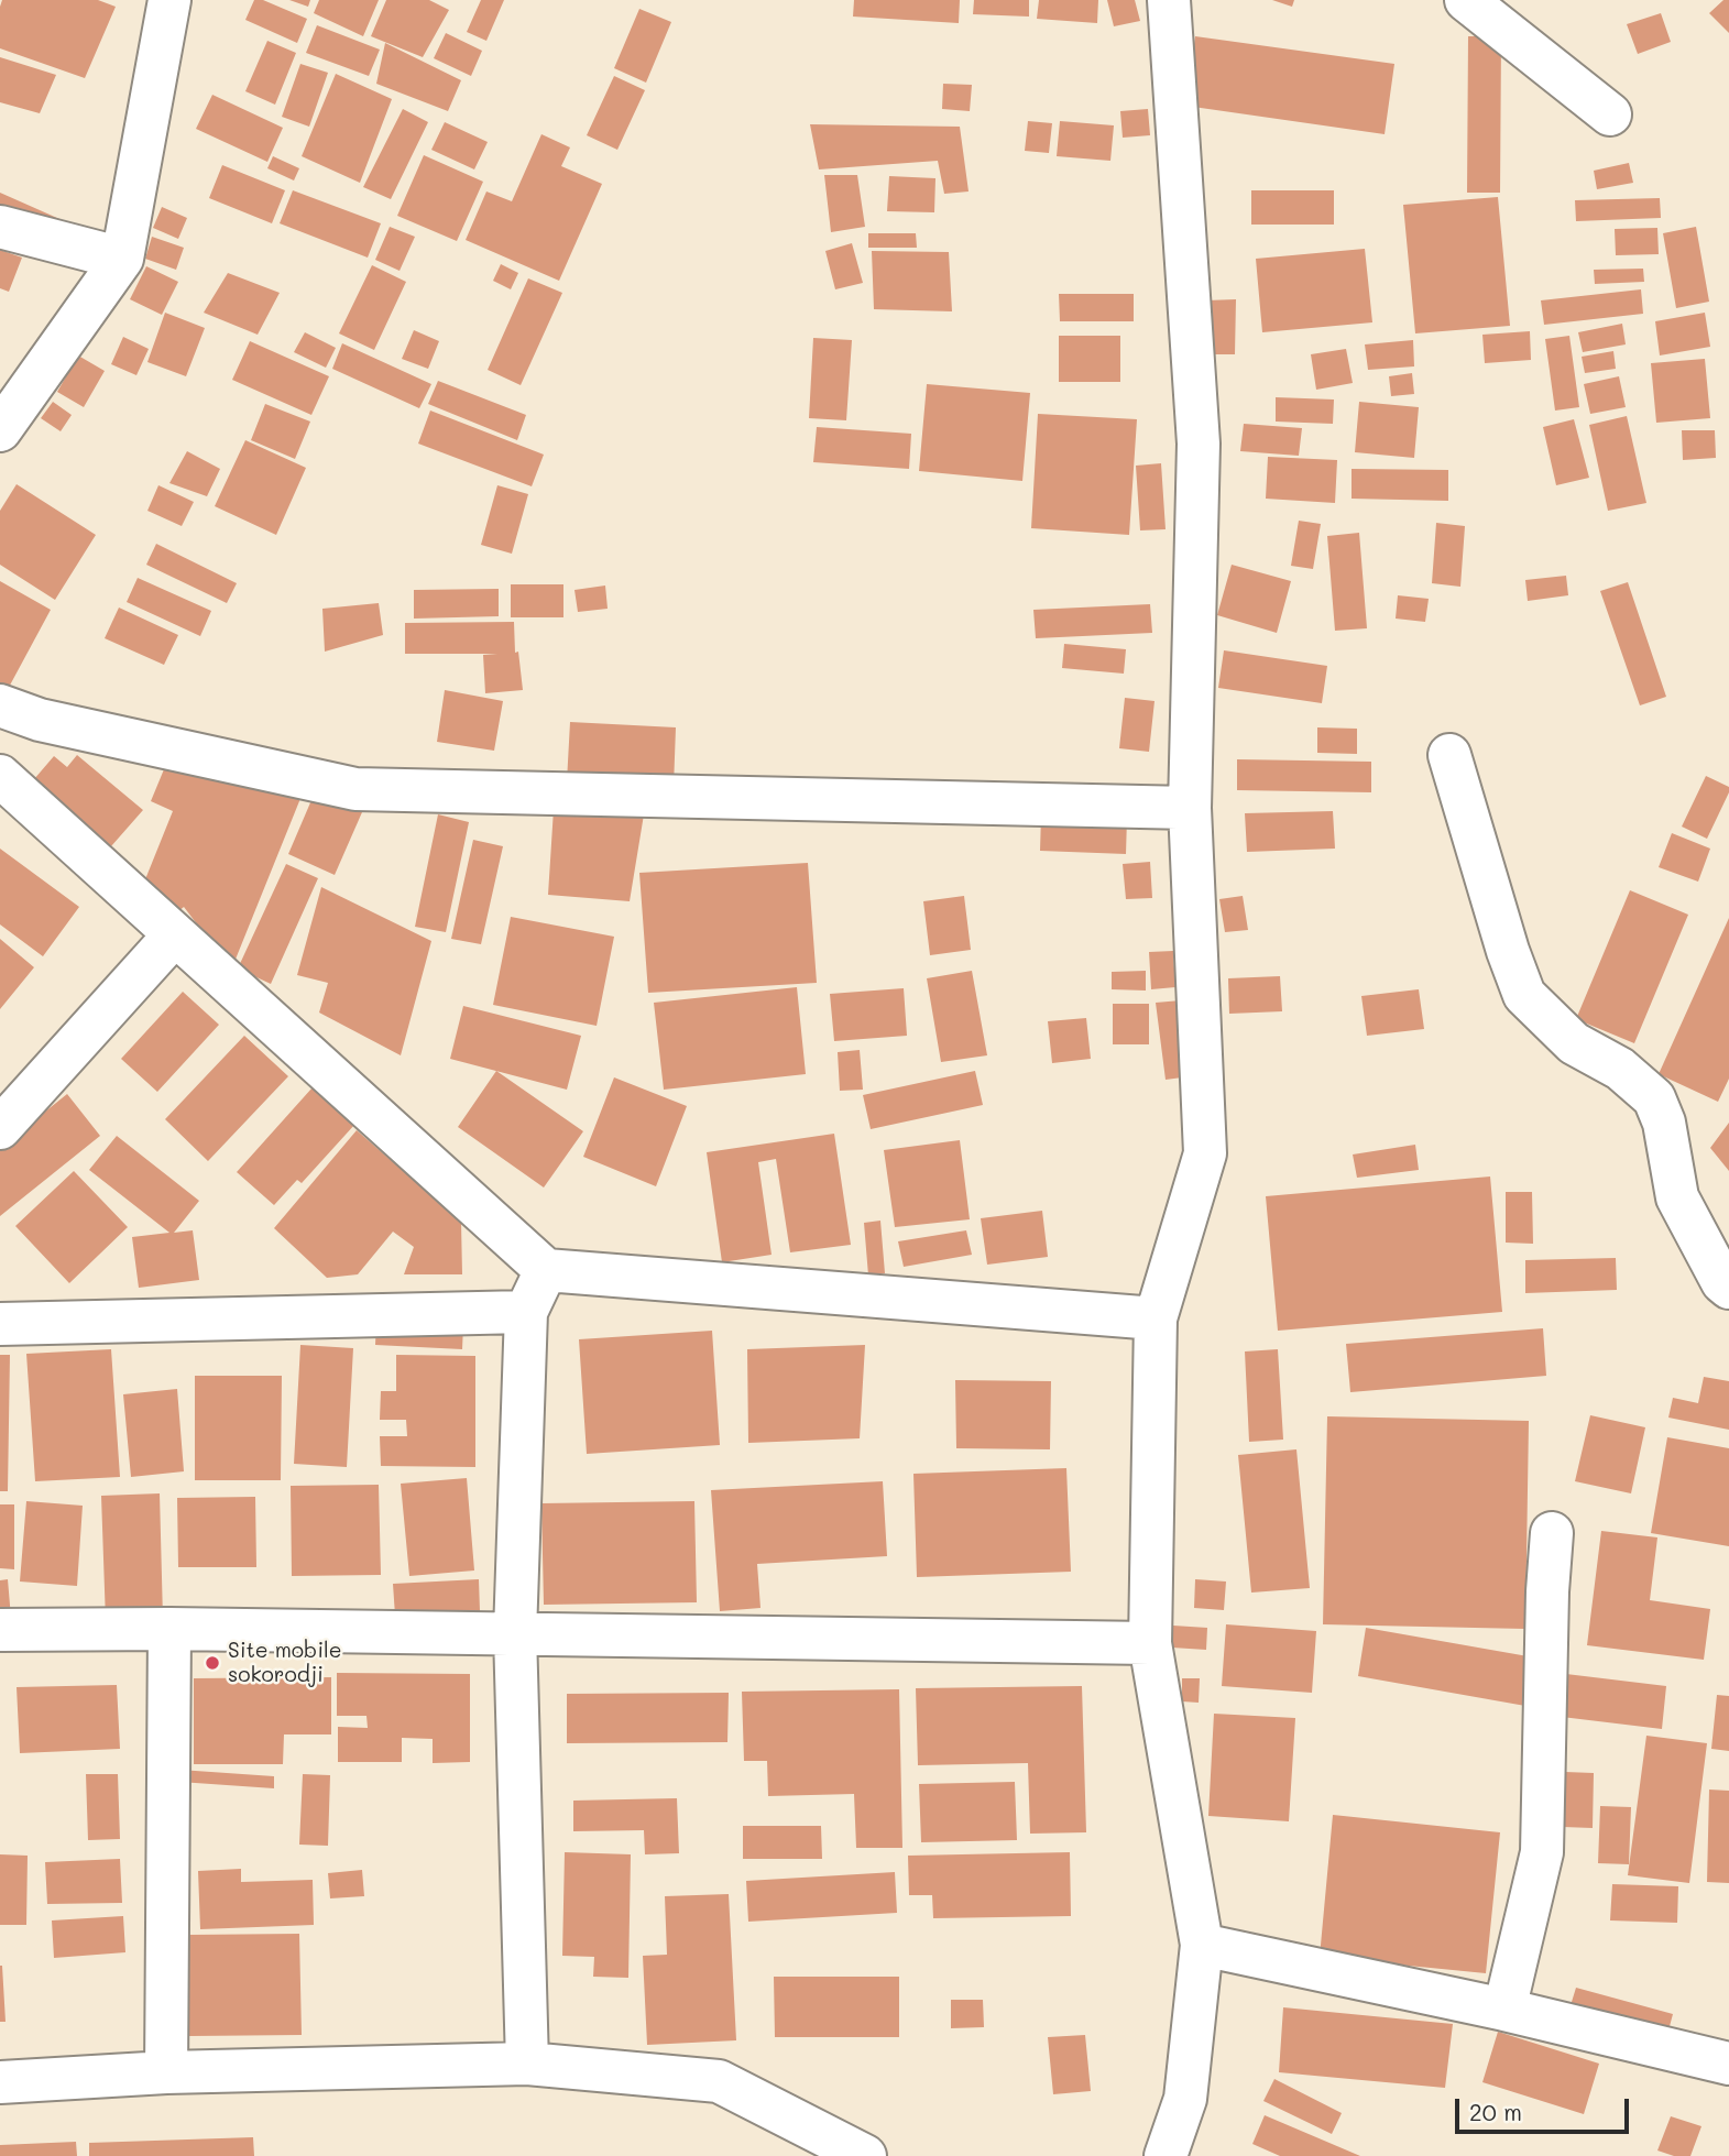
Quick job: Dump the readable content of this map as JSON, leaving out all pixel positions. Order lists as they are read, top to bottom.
{
  "places": ["Site mobile sokorodji"],
  "scale_bar": "20 m"
}
